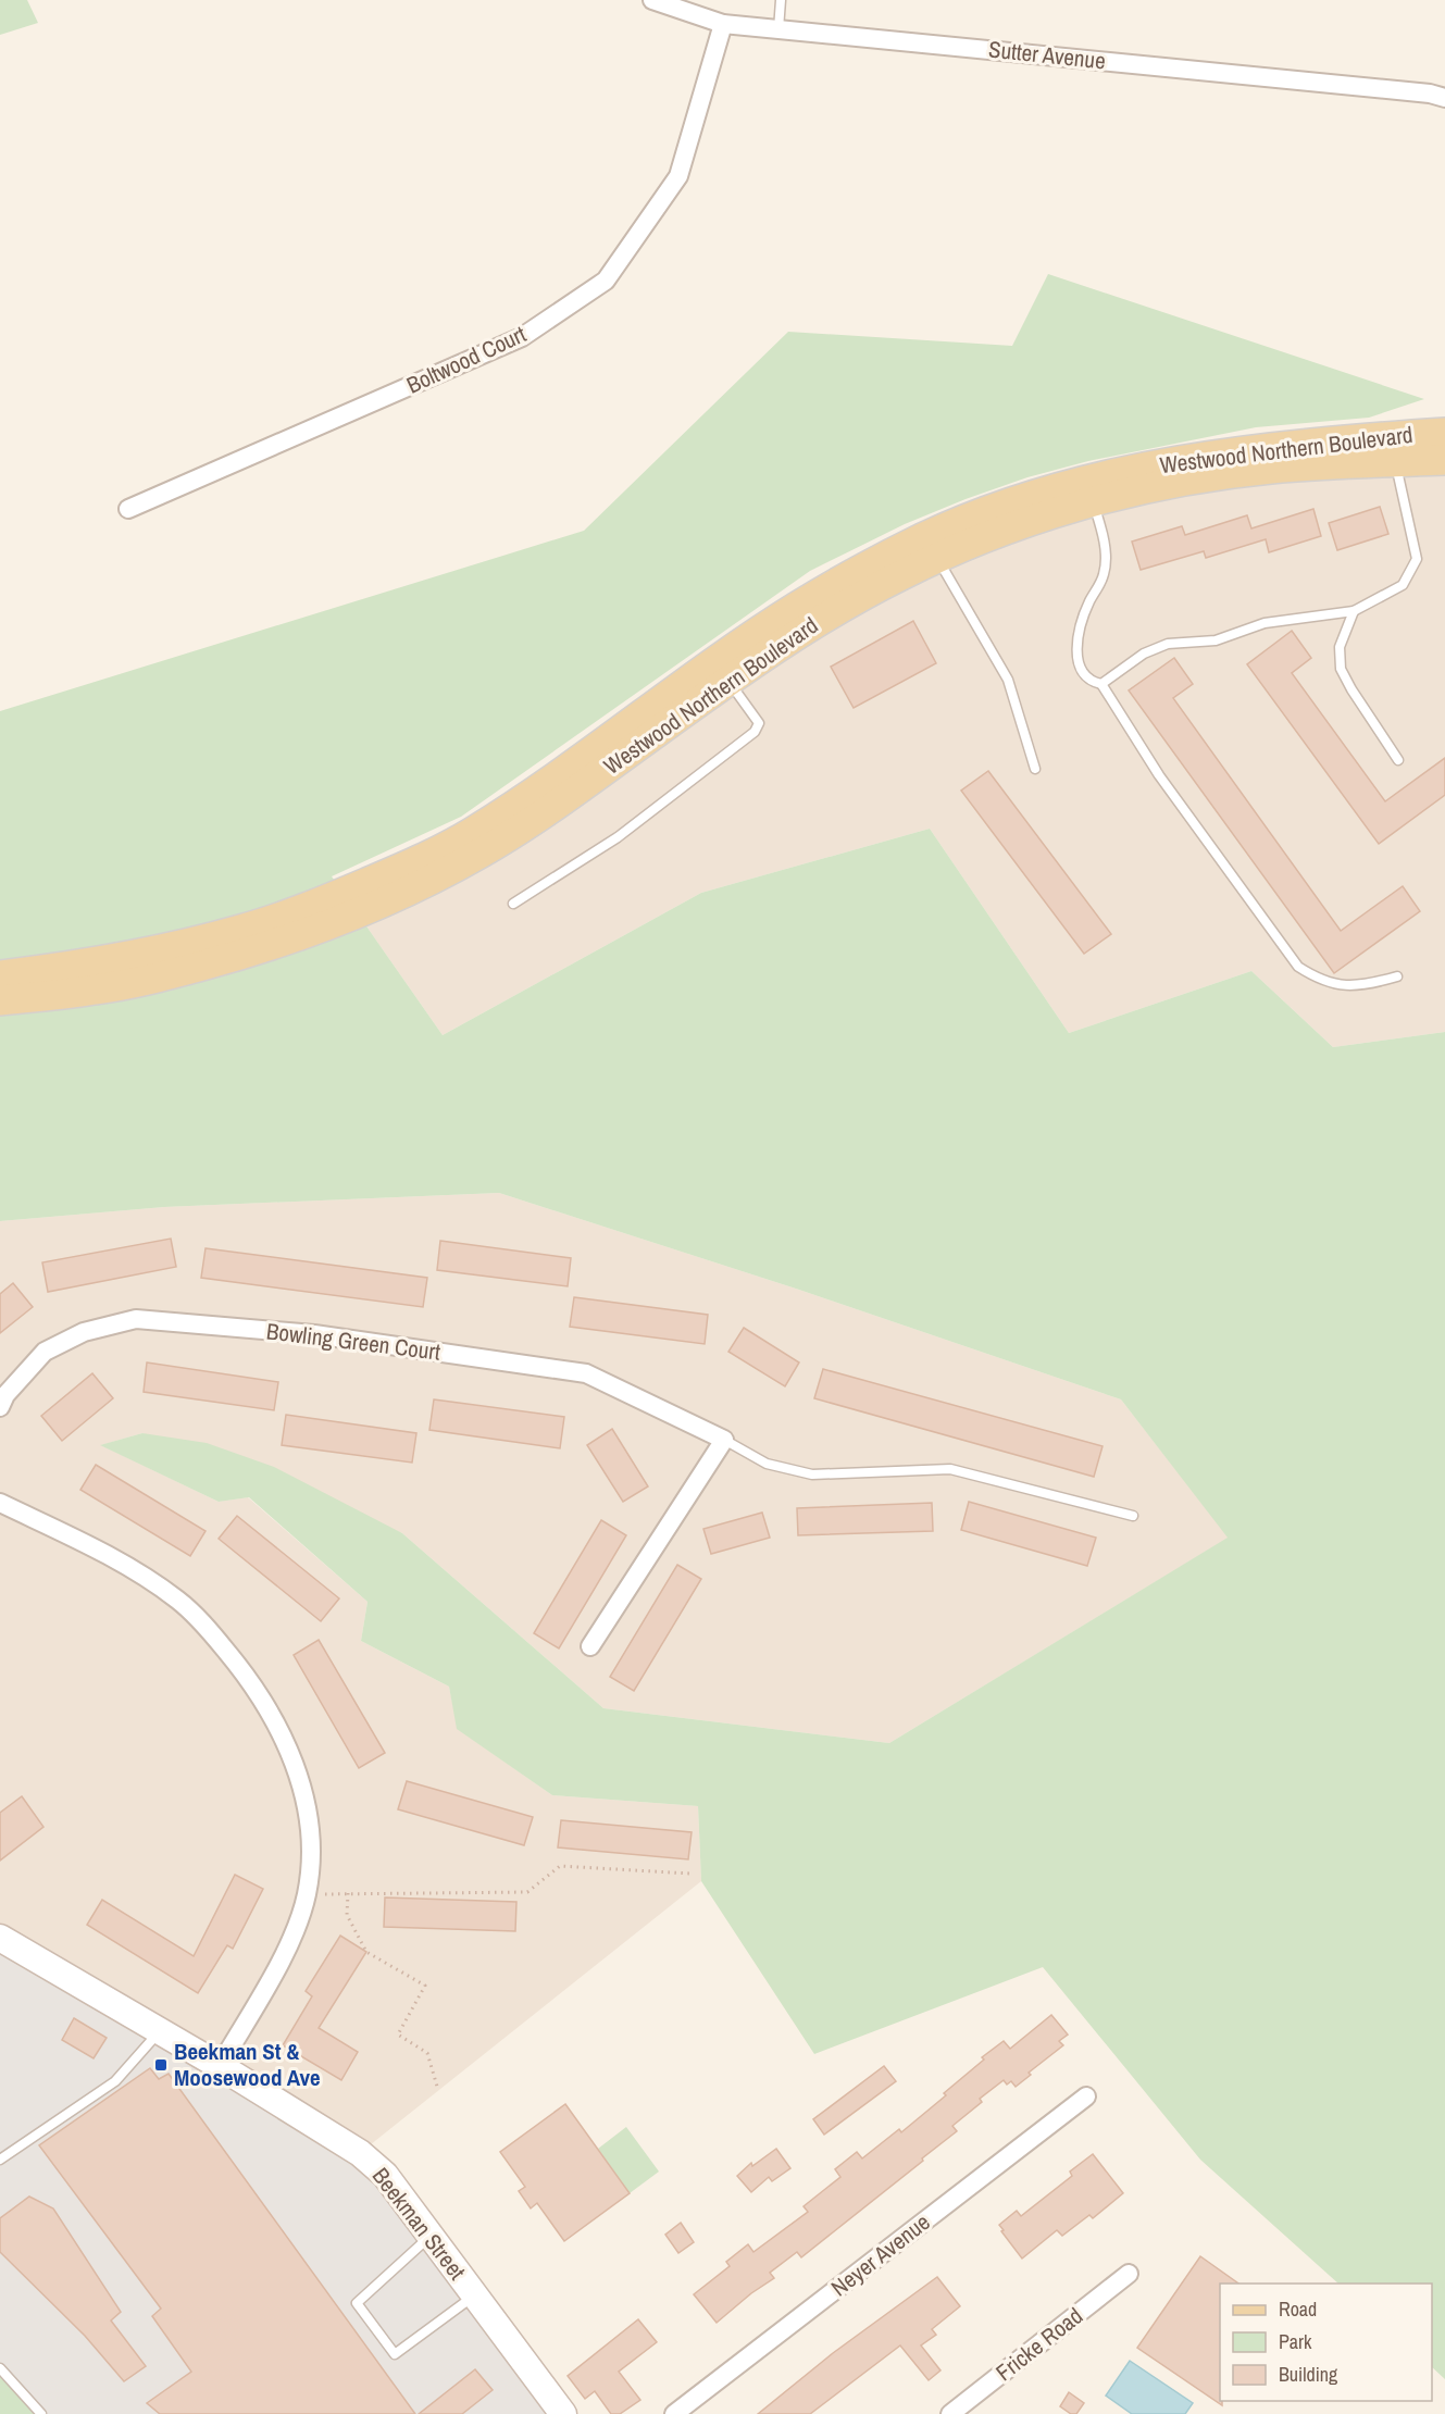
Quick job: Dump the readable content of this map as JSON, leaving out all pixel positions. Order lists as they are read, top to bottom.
{
  "streets": {
    "main road": ["Westwood Northern Boulevard", "Beekman Street"],
    "street": [
      "Sutter Avenue",
      "Boltwood Court",
      "Bowling Green Court",
      "Neyer Avenue",
      "Fricke Road"
    ]
  },
  "crossings": [
    ["Sutter Avenue", "Boltwood Court"]
  ],
  "places": {
    "transit": ["Beekman St & Moosewood Ave"]
  },
  "legend": ["Road", "Park", "Building"]
}
